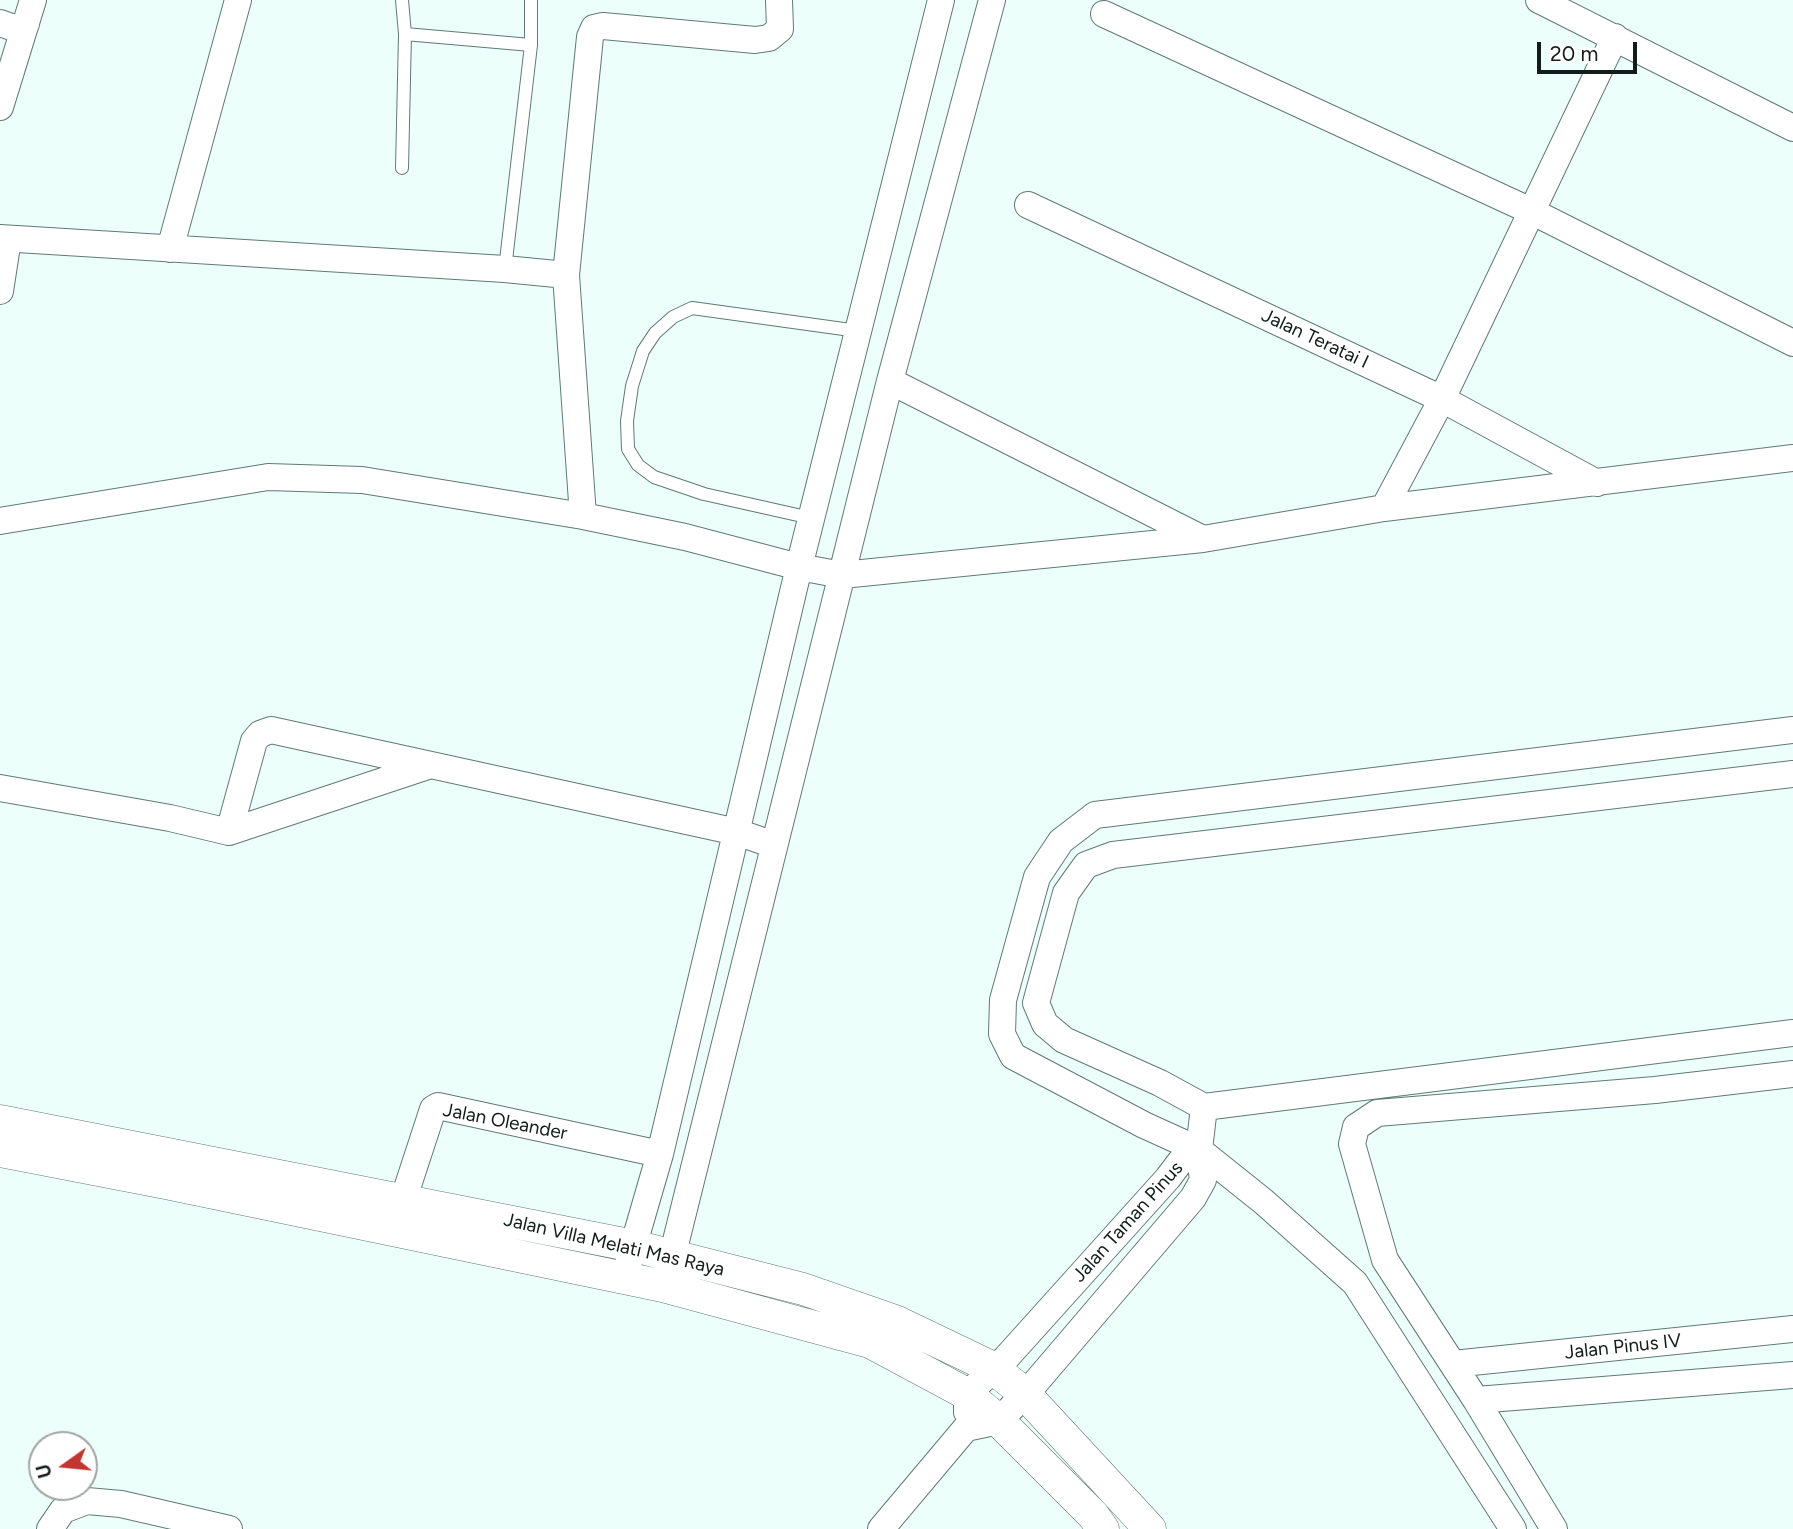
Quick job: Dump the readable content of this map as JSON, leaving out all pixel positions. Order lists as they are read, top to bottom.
{
  "streets": {
    "street": [
      "Jalan Teratai I",
      "Jalan Oleander",
      "Jalan Taman Pinus",
      "Jalan Villa Melati Mas Raya",
      "Jalan Pinus IV"
    ]
  },
  "crossings": [
    ["Jalan Oleander", "Jalan Villa Melati Mas Raya"],
    ["Jalan Taman Pinus", "Jalan Villa Melati Mas Raya"]
  ],
  "scale_bar": "20 m",
  "north": "left"
}
